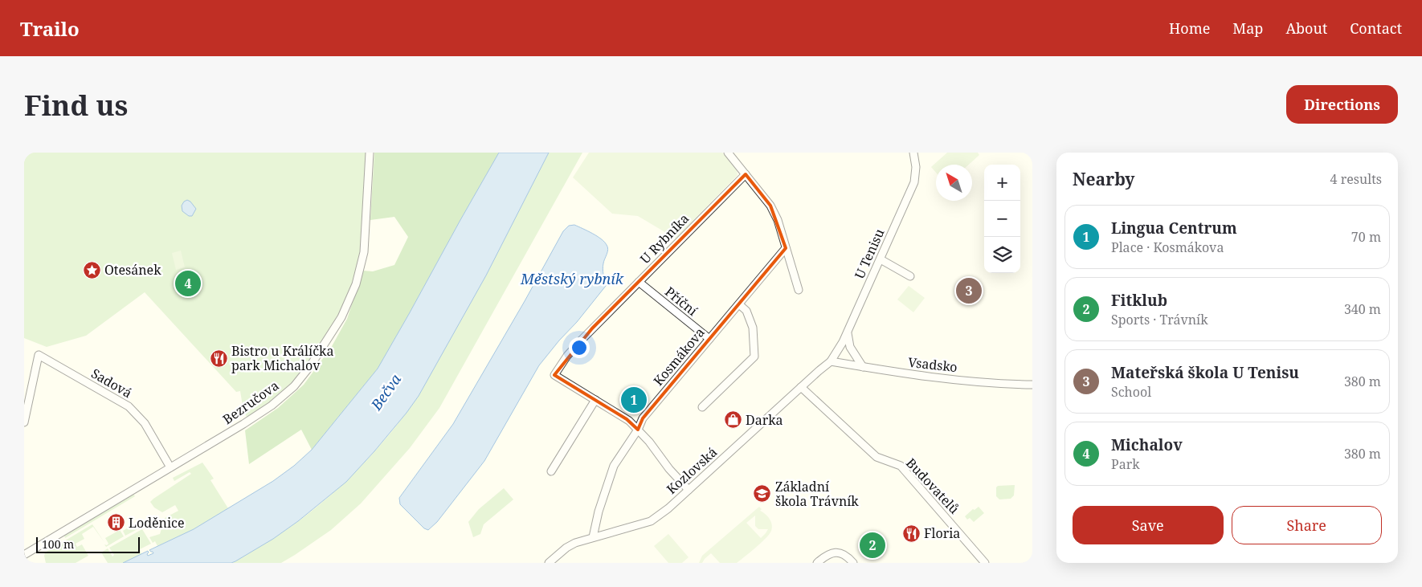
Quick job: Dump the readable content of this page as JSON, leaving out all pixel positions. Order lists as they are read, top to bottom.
{
  "streets": {
    "street": [
      "U Rybníka",
      "U Tenisu",
      "Příční",
      "Kosmákova",
      "Vsadsko",
      "Sadová",
      "Bezručova",
      "Kozlovská",
      "Budovatelů"
    ]
  },
  "crossings": [
    ["U Rybníka", "Příční"],
    ["U Tenisu", "Vsadsko"],
    ["U Tenisu", "Kozlovská"],
    ["Příční", "Kosmákova"],
    ["Kosmákova", "Kozlovská"],
    ["Vsadsko", "Kozlovská"],
    ["Sadová", "Bezručova"],
    ["Kozlovská", "Budovatelů"]
  ],
  "water": ["Městský rybník", "Bečva"],
  "places": {
    "place": ["Otesánek"],
    "restaurant": ["Bistro u Králíčka park Michalov", "Floria"],
    "shop": ["Darka"],
    "school or university": ["Základní škola Trávník"],
    "building": ["Loděnice"]
  },
  "scale_bar": "100 m",
  "north": "top left",
  "page": {
    "header": "Trailo",
    "nav": [
      "Home",
      "Map",
      "About",
      "Contact"
    ],
    "buttons": [
      "Directions",
      ["Save", "Share"]
    ],
    "title": "Find us",
    "heading": ["Nearby", "4 results"],
    "map_buttons": ["+", "−"],
    "list": [
      {
        "mark": "1",
        "name": "Lingua Centrum",
        "note": "Place · Kosmákova",
        "value": "70 m"
      },
      {
        "mark": "2",
        "name": "Fitklub",
        "note": "Sports · Trávník",
        "value": "340 m"
      },
      {
        "mark": "3",
        "name": "Mateřská škola U Tenisu",
        "note": "School",
        "value": "380 m"
      },
      {
        "mark": "4",
        "name": "Michalov",
        "note": "Park",
        "value": "380 m"
      }
    ],
    "pins": [
      "4",
      "3",
      "1",
      "2"
    ],
    "scale": "100 m"
  }
}
